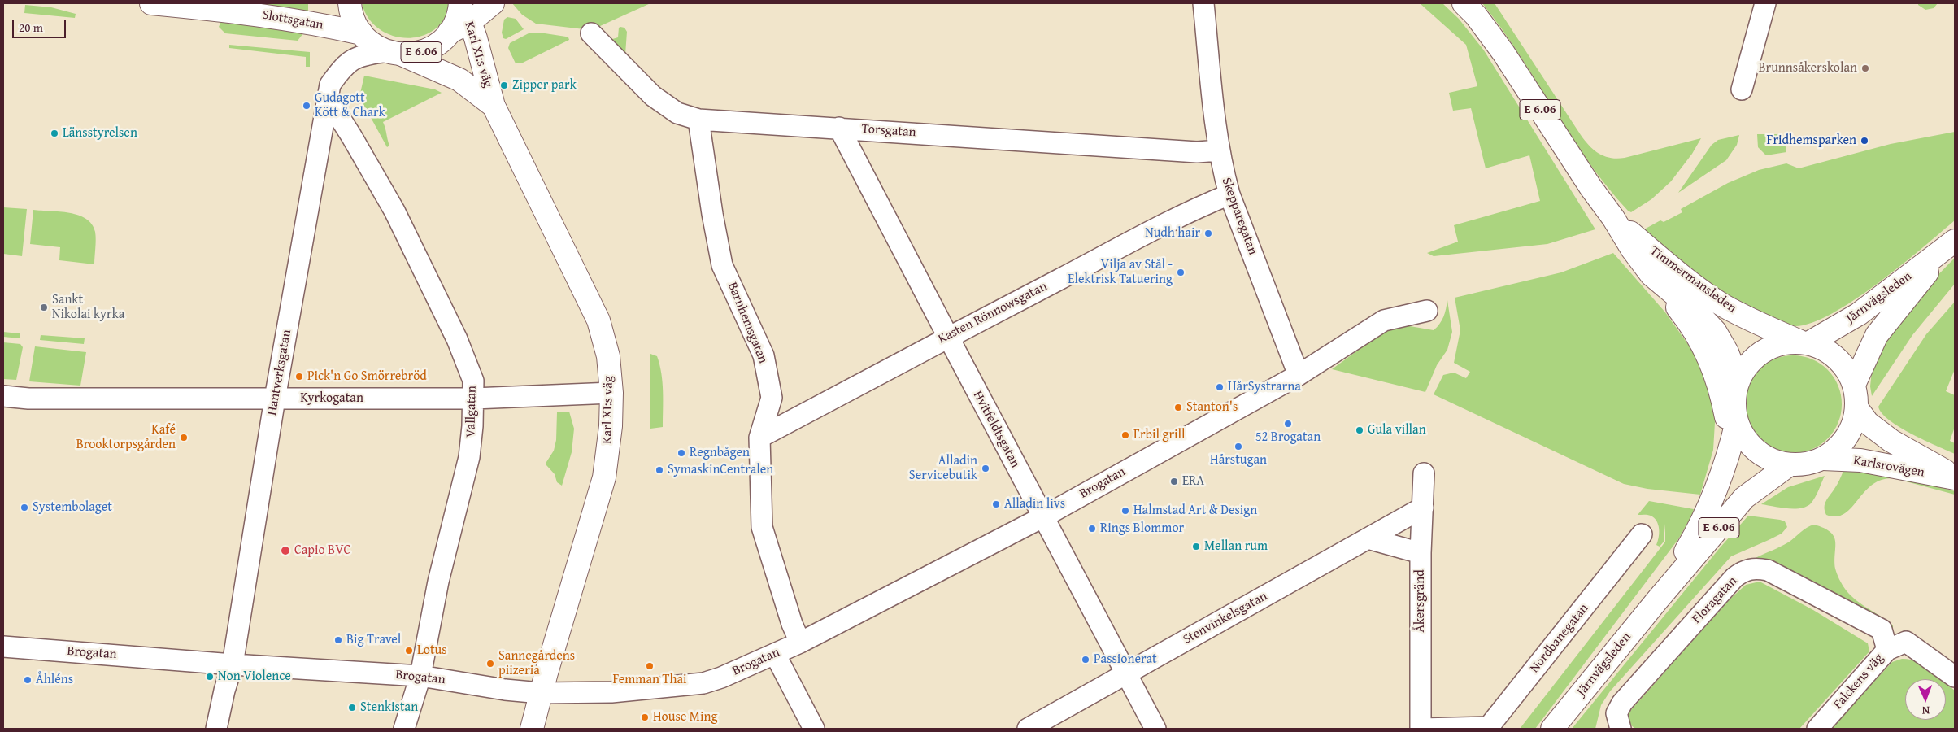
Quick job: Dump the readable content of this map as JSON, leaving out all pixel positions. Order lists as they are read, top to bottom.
{
  "streets": {
    "main road": [
      "Slottsgatan",
      "E 6.06",
      "Karl XI:s väg",
      "Timmermansleden",
      "Järnvägsleden",
      "Karlsrovägen"
    ],
    "street": [
      "Torsgatan",
      "Skepparegatan",
      "Kasten Rönnowsgatan",
      "Barnhemsgatan",
      "Hantverksgatan",
      "Kyrkogatan",
      "Vallgatan",
      "Hvitfeldtsgatan",
      "Brogatan",
      "Floragatan",
      "Åkersgränd",
      "Stenvinkelsgatan",
      "Nordbanegatan",
      "Falckens väg"
    ]
  },
  "crossings": [
    ["Slottsgatan", "E 6.06"],
    ["E 6.06", "Karl XI:s väg"],
    ["E 6.06", "Timmermansleden"],
    ["E 6.06", "Järnvägsleden"],
    ["E 6.06", "Hantverksgatan"],
    ["E 6.06", "Karlsrovägen"],
    ["Karl XI:s väg", "Hantverksgatan"],
    ["Karl XI:s väg", "Kyrkogatan"],
    ["Karl XI:s väg", "Brogatan"],
    ["Torsgatan", "Skepparegatan"],
    ["Torsgatan", "Barnhemsgatan"],
    ["Torsgatan", "Hvitfeldtsgatan"],
    ["Skepparegatan", "Kasten Rönnowsgatan"],
    ["Skepparegatan", "Brogatan"],
    ["Timmermansleden", "Järnvägsleden"],
    ["Timmermansleden", "Karlsrovägen"],
    ["Järnvägsleden", "Karlsrovägen"],
    ["Kasten Rönnowsgatan", "Barnhemsgatan"],
    ["Kasten Rönnowsgatan", "Hvitfeldtsgatan"],
    ["Barnhemsgatan", "Brogatan"],
    ["Hantverksgatan", "Kyrkogatan"],
    ["Hantverksgatan", "Vallgatan"],
    ["Hantverksgatan", "Brogatan"],
    ["Kyrkogatan", "Vallgatan"],
    ["Vallgatan", "Brogatan"],
    ["Hvitfeldtsgatan", "Brogatan"],
    ["Hvitfeldtsgatan", "Stenvinkelsgatan"],
    ["Floragatan", "Falckens väg"],
    ["Åkersgränd", "Stenvinkelsgatan"]
  ],
  "places": [
    "Brunnsåkerskolan",
    "Zipper park",
    "Gudagott Kött & Chark",
    "Länsstyrelsen",
    "Fridhemsparken",
    "Nudh hair",
    "Vilja av Stål - Elektrisk Tatuering",
    "Sankt Nikolai kyrka",
    "Pick'n Go Smörrebröd",
    "HårSystrarna",
    "Stanton's",
    "52 Brogatan",
    "Gula villan",
    "Erbil grill",
    "Kafé Brooktorpsgården",
    "Hårstugan",
    "Regnbågen",
    "Alladin Servicebutik",
    "SymaskinCentralen",
    "ERA",
    "Alladin livs",
    "Systembolaget",
    "Halmstad Art & Design",
    "Rings Blommor",
    "Mellan rum",
    "Capio BVC",
    "Big Travel",
    "Lotus",
    "Passionerat",
    "Sannegårdens piizeria",
    "Femman Thai",
    "Non Violence",
    "Åhléns",
    "Stenkistan",
    "House Ming"
  ],
  "scale_bar": "20 m",
  "north": "bottom"
}
